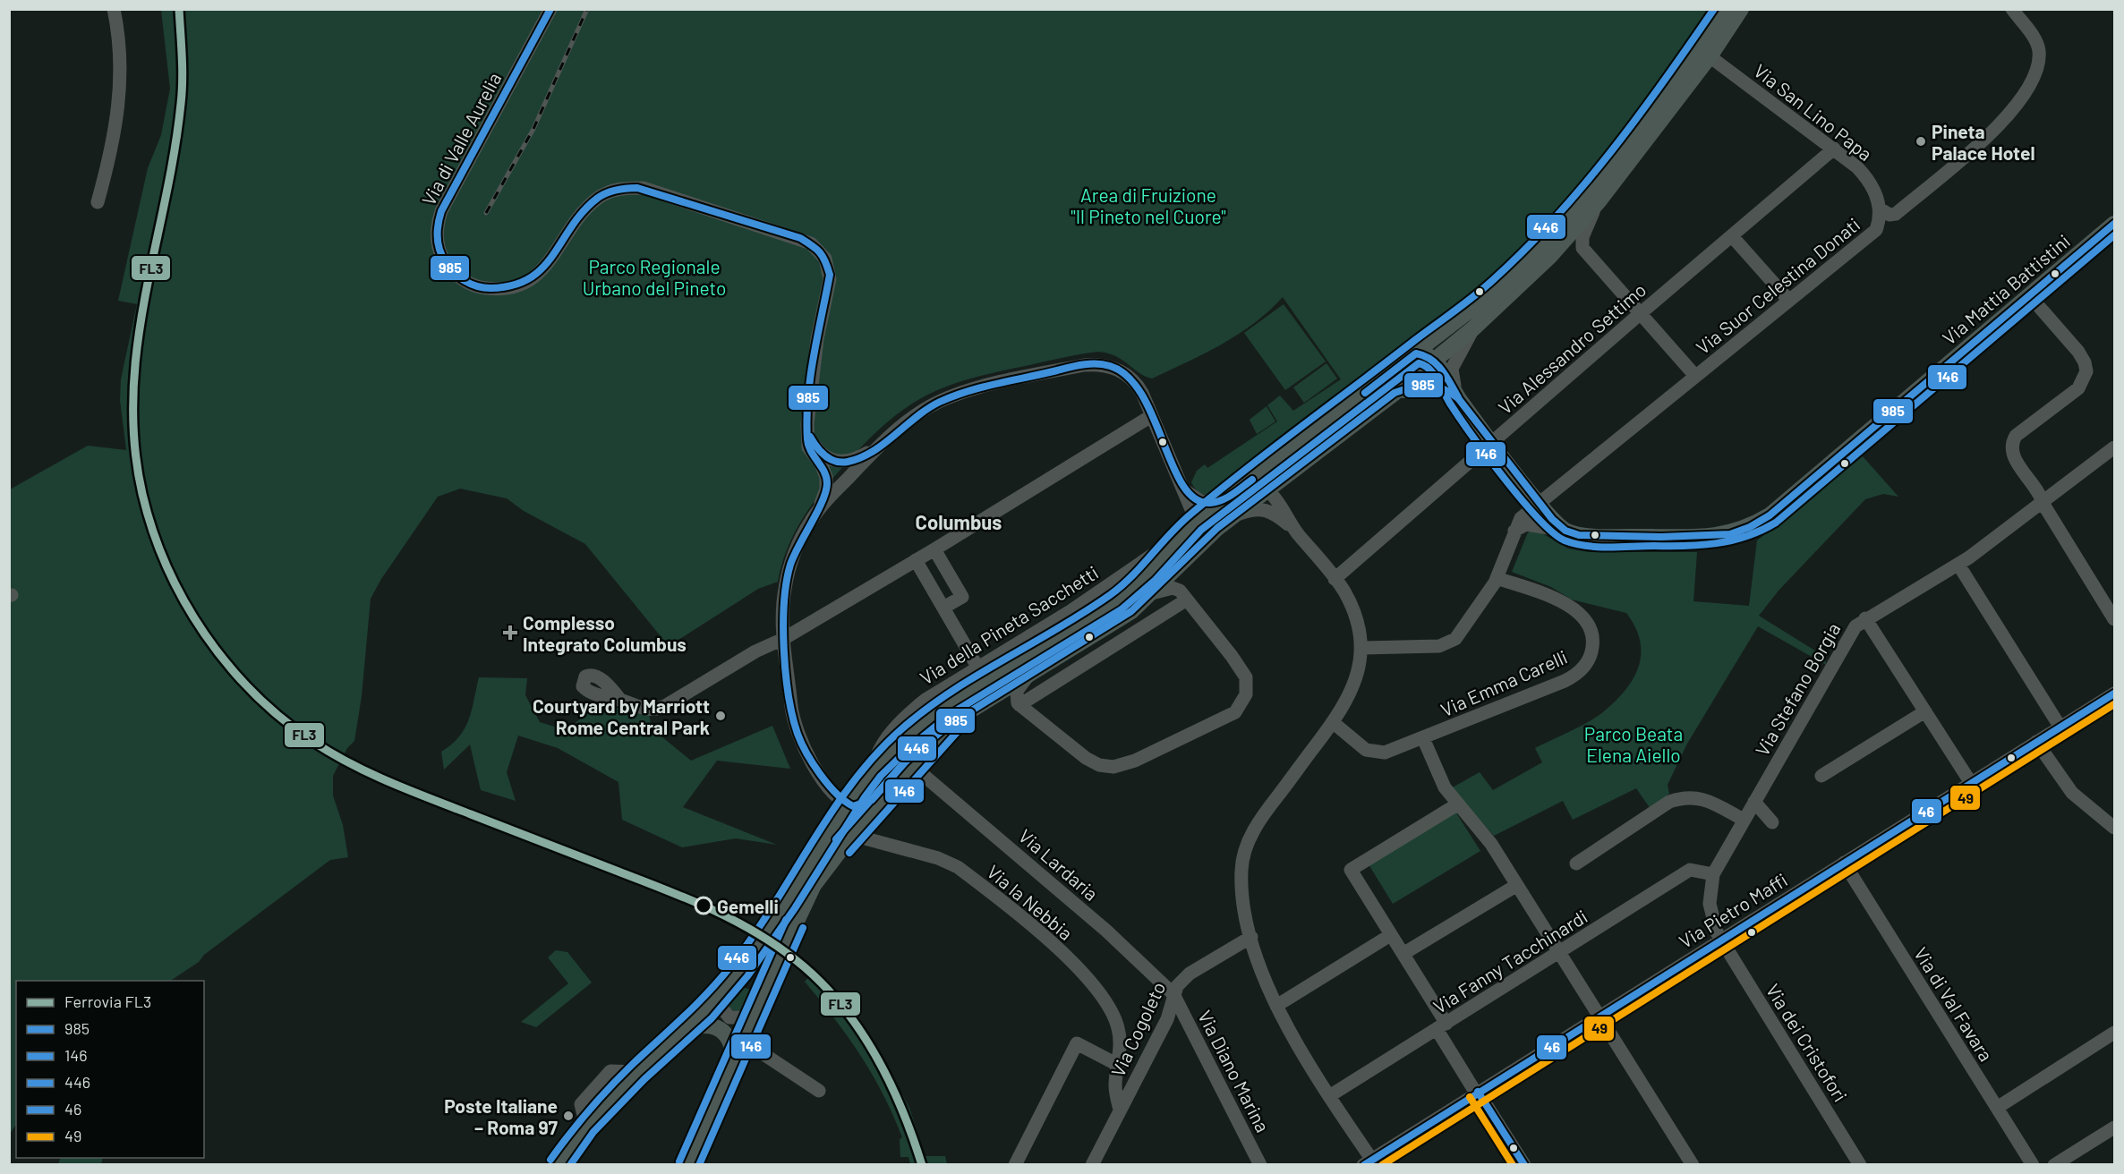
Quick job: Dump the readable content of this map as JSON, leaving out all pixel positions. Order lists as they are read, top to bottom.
{
  "streets": {
    "main road": ["Via Mattia Battistini", "Via della Pineta Sacchetti"],
    "street": [
      "Via San Lino Papa",
      "Via di Valle Aurelia",
      "Via Suor Celestina Donati",
      "Via Alessandro Settimo",
      "Via Emma Carelli",
      "Via Stefano Borgia",
      "Via Lardaria",
      "Via la Nebbia",
      "Via Pietro Maffi",
      "Via Fanny Tacchinardi",
      "Via di Val Favara",
      "Via Cogoleto",
      "Via dei Cristofori",
      "Via Diano Marina"
    ]
  },
  "crossings": [
    ["Via San Lino Papa", "Via Suor Celestina Donati"],
    ["Via San Lino Papa", "Via Alessandro Settimo"],
    ["Via Suor Celestina Donati", "Via Emma Carelli"],
    ["Via Stefano Borgia", "Via Pietro Maffi"],
    ["Via Stefano Borgia", "Via Fanny Tacchinardi"],
    ["Via Stefano Borgia", "Via dei Cristofori"],
    ["Via Lardaria", "Via Cogoleto"],
    ["Via Lardaria", "Via Diano Marina"],
    ["Via la Nebbia", "Via Cogoleto"],
    ["Via Pietro Maffi", "Via di Val Favara"],
    ["Via Pietro Maffi", "Via dei Cristofori"],
    ["Via Cogoleto", "Via Diano Marina"]
  ],
  "districts": ["Columbus"],
  "parks": ["Area di Fruizione \"Il Pineto nel Cuore\"", "Parco Regionale Urbano del Pineto", "Parco Beata Elena Aiello"],
  "places": {
    "other": [
      "Pineta Palace Hotel",
      "Courtyard by Marriott Rome Central Park",
      "Gemelli",
      "Poste Italiane – Roma 97"
    ],
    "health": ["Complesso Integrato Columbus"]
  },
  "lines": [
    "rail line FL3",
    "transit line 985",
    "transit line 446",
    "transit line 146",
    "transit line 46",
    "transit line 49"
  ],
  "legend": [
    "Ferrovia FL3",
    "985",
    "146",
    "446",
    "46",
    "49"
  ]
}
